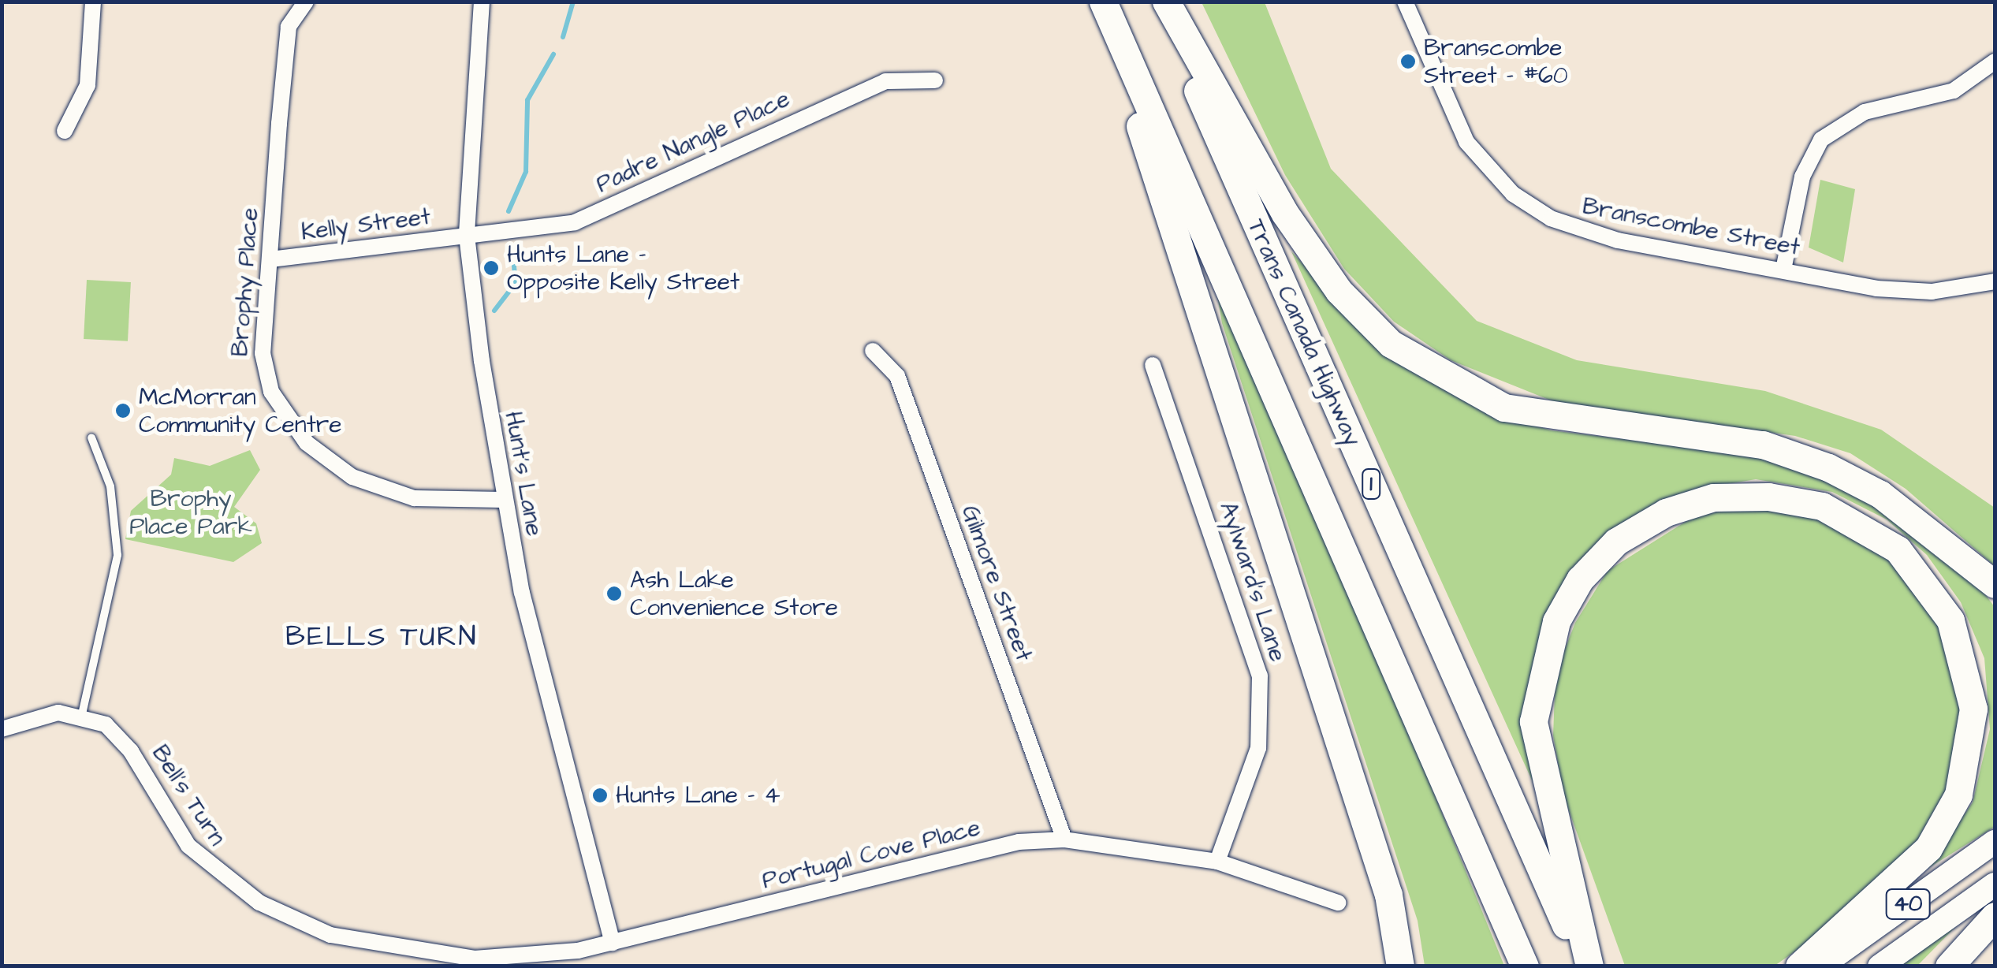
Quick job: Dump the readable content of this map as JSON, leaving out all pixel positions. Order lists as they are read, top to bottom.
{
  "streets": {
    "highway": ["Trans Canada Highway", "1"],
    "main road": ["40"],
    "street": [
      "Padre Nangle Place",
      "Kelly Street",
      "Branscombe Street",
      "Brophy Place",
      "Hunt's Lane",
      "Aylward's Lane",
      "Gilmore Street",
      "Bell's Turn",
      "Portugal Cove Place"
    ]
  },
  "crossings": [
    ["Padre Nangle Place", "Kelly Street"],
    ["Padre Nangle Place", "Hunt's Lane"],
    ["Kelly Street", "Brophy Place"],
    ["Kelly Street", "Hunt's Lane"],
    ["Brophy Place", "Hunt's Lane"],
    ["Hunt's Lane", "Portugal Cove Place"],
    ["Aylward's Lane", "Portugal Cove Place"],
    ["Gilmore Street", "Portugal Cove Place"],
    ["Bell's Turn", "Portugal Cove Place"]
  ],
  "districts": ["BELLS TURN"],
  "parks": ["Brophy Place Park"],
  "places": [
    "Branscombe Street - #60",
    "Hunts Lane - Opposite Kelly Street",
    "McMorran Community Centre",
    "Ash Lake Convenience Store",
    "Hunts Lane - 4"
  ]
}
